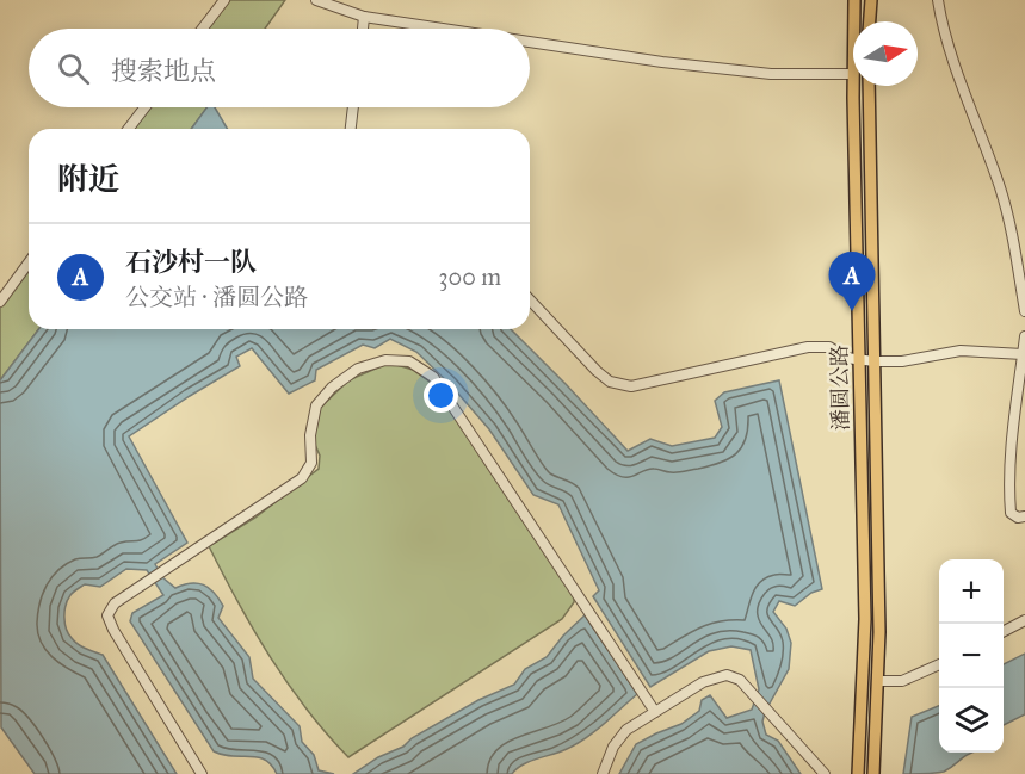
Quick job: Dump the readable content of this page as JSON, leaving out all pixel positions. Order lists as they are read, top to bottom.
{
  "streets": {
    "main road": ["潘圆公路"]
  },
  "north": "right",
  "page": {
    "search": "搜索地点",
    "heading": "附近",
    "list": [
      {
        "mark": "A",
        "name": "石沙村一队",
        "note": "公交站 · 潘圆公路",
        "value": "300 m"
      }
    ],
    "pins": "A",
    "map_buttons": ["+", "−"]
  }
}
